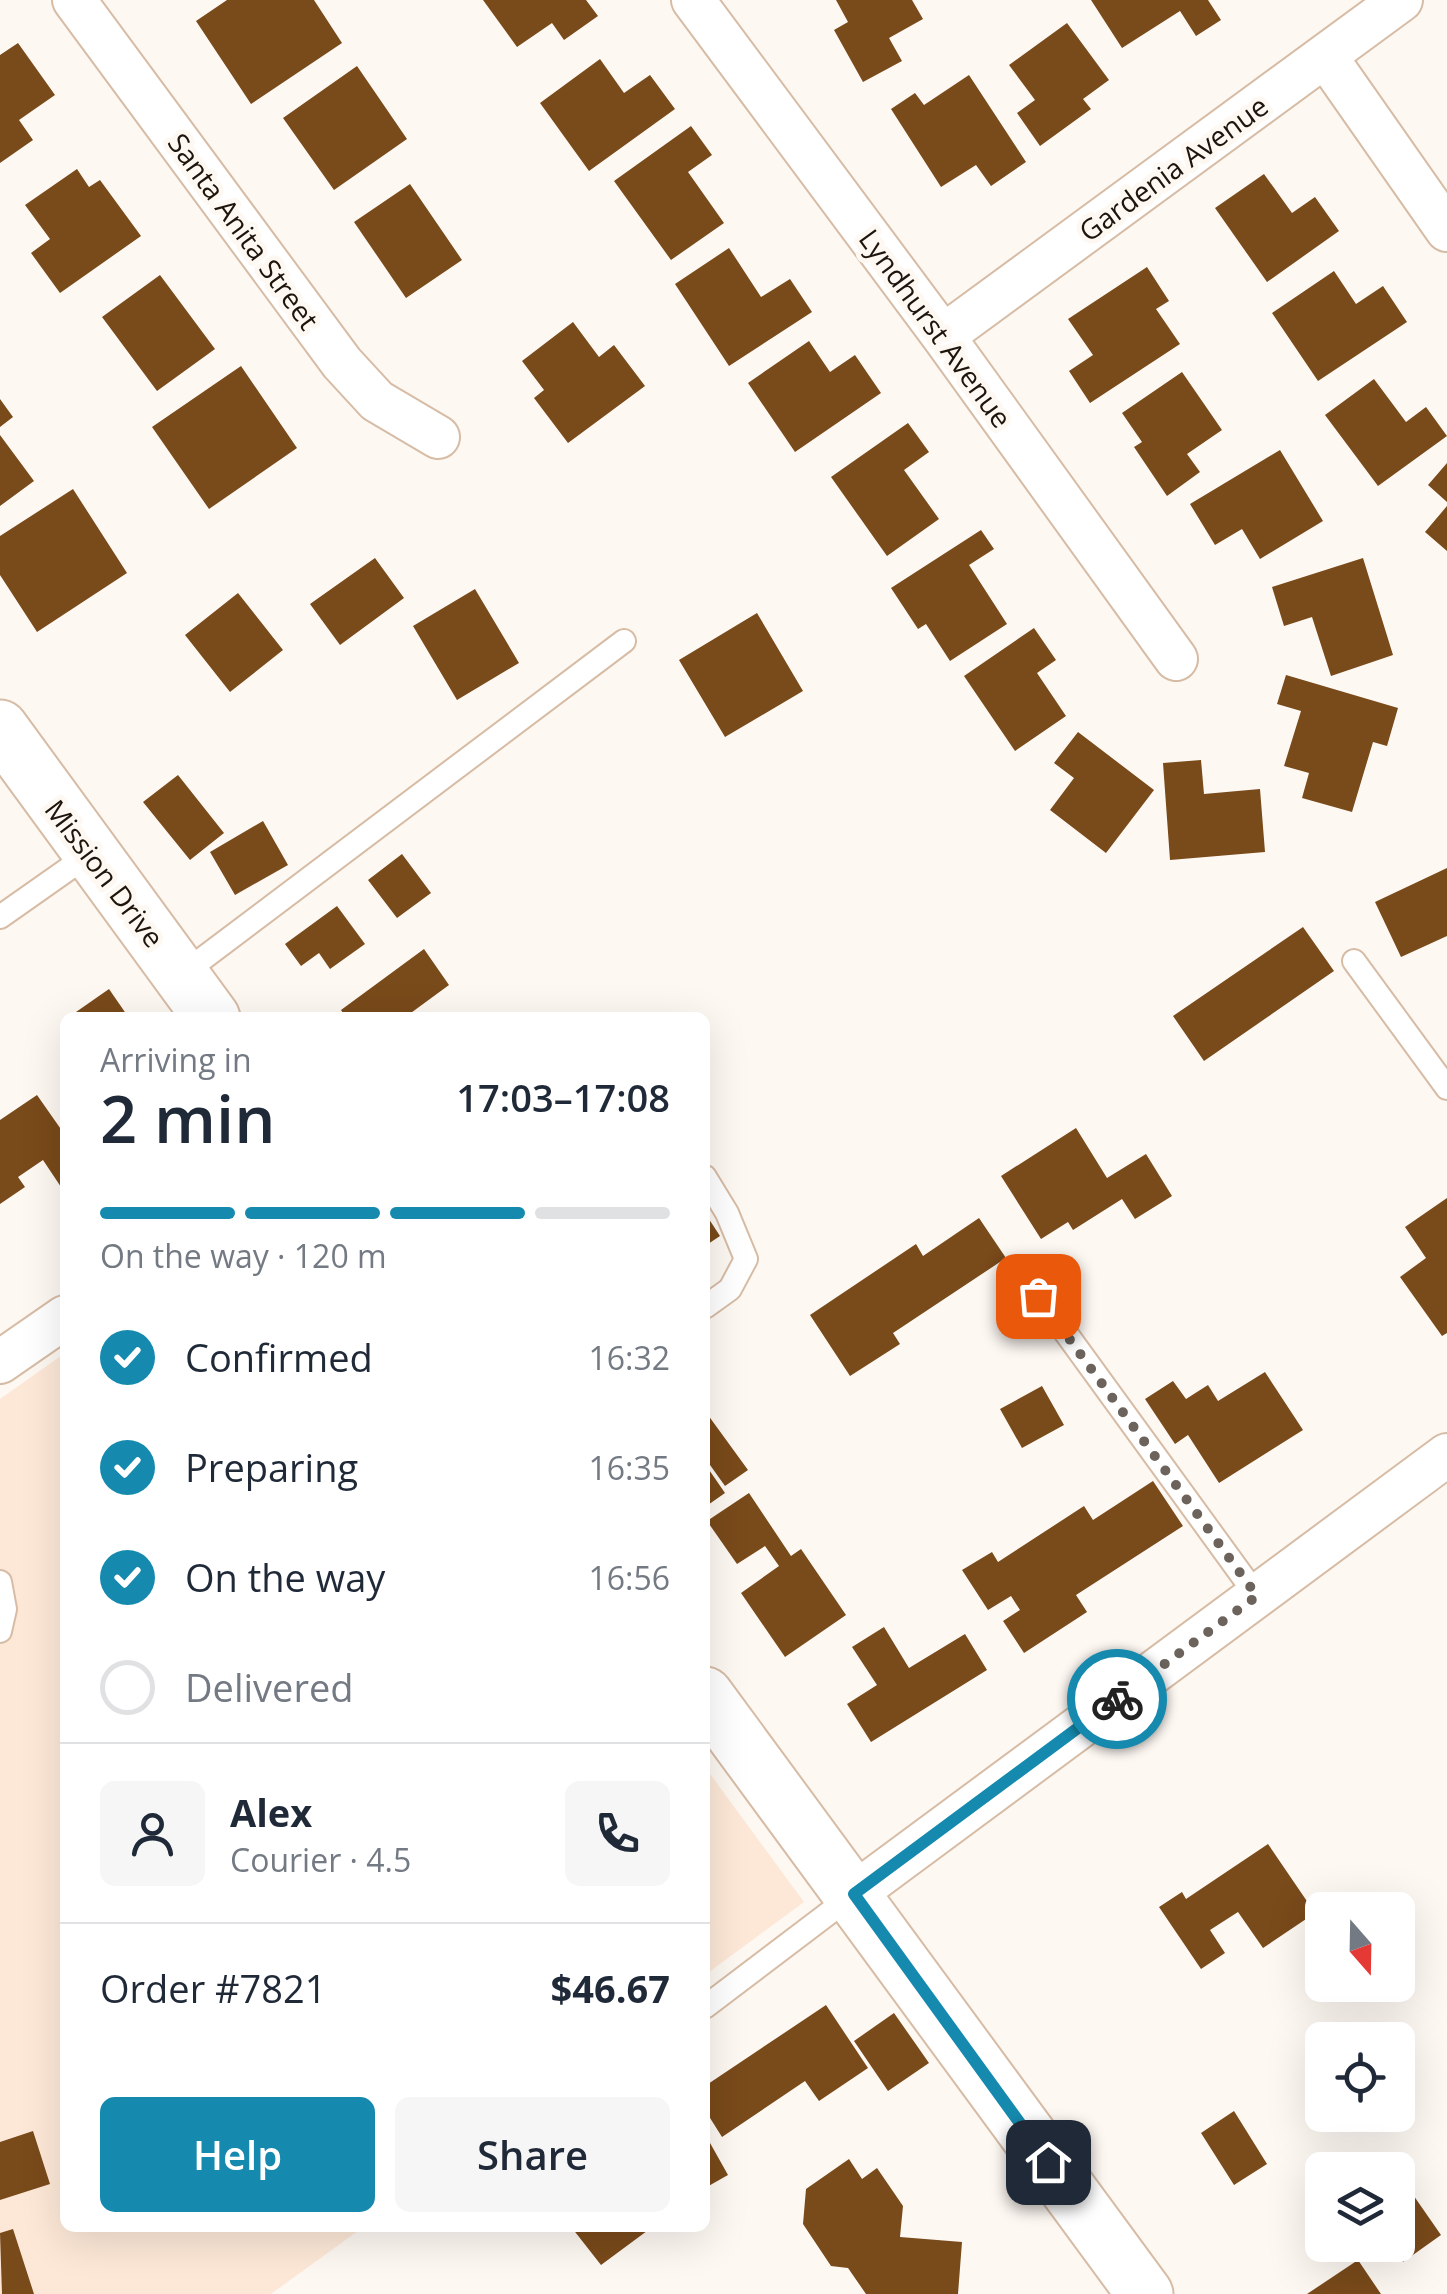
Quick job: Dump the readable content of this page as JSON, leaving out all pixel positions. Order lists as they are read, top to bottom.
{
  "streets": {
    "street": [
      "Gardenia Avenue",
      "Santa Anita Street",
      "Lyndhurst Avenue",
      "Mission Drive"
    ]
  },
  "crossings": [
    ["Gardenia Avenue", "Lyndhurst Avenue"]
  ],
  "north": "bottom",
  "page": {
    "heading": ["2 min", "Arriving in", "17:03–17:08"],
    "panel": [
      "Alex",
      "Courier · 4.5",
      "Order #7821",
      "$46.67"
    ],
    "bar": "On the way · 120 m",
    "list": [
      ["Confirmed", "16:32"],
      ["Preparing", "16:35"],
      ["On the way", "16:56"],
      "Delivered"
    ],
    "buttons": ["Help", "Share"]
  }
}
